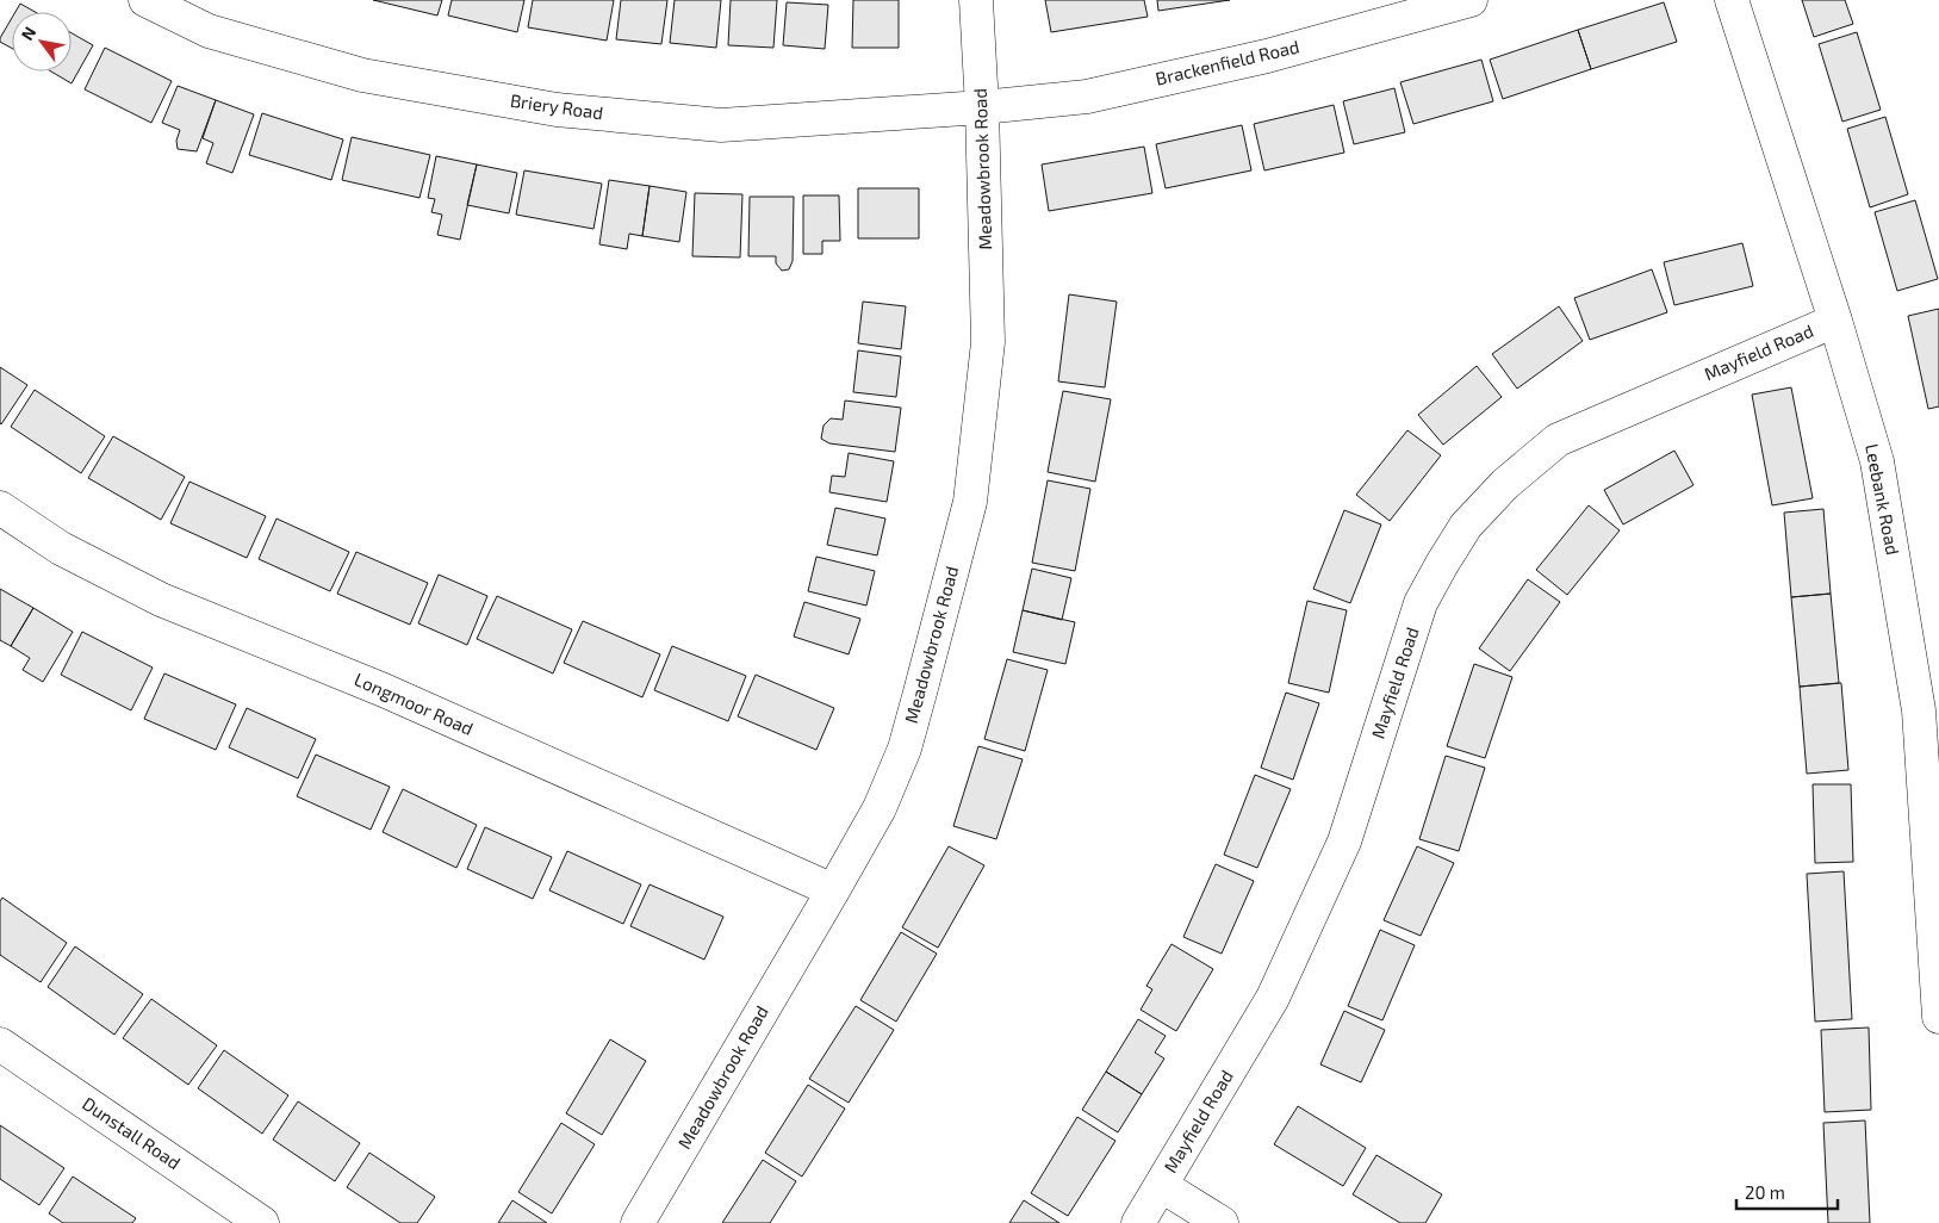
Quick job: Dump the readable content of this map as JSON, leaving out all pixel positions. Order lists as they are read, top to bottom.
{
  "streets": {
    "street": [
      "Brackenfield Road",
      "Briery Road",
      "Meadowbrook Road",
      "Mayfield Road",
      "Leebank Road",
      "Longmoor Road",
      "Dunstall Road"
    ]
  },
  "crossings": [
    ["Brackenfield Road", "Briery Road"],
    ["Brackenfield Road", "Meadowbrook Road"],
    ["Briery Road", "Meadowbrook Road"],
    ["Meadowbrook Road", "Longmoor Road"],
    ["Mayfield Road", "Leebank Road"]
  ],
  "scale_bar": "20 m",
  "north": "top left"
}
